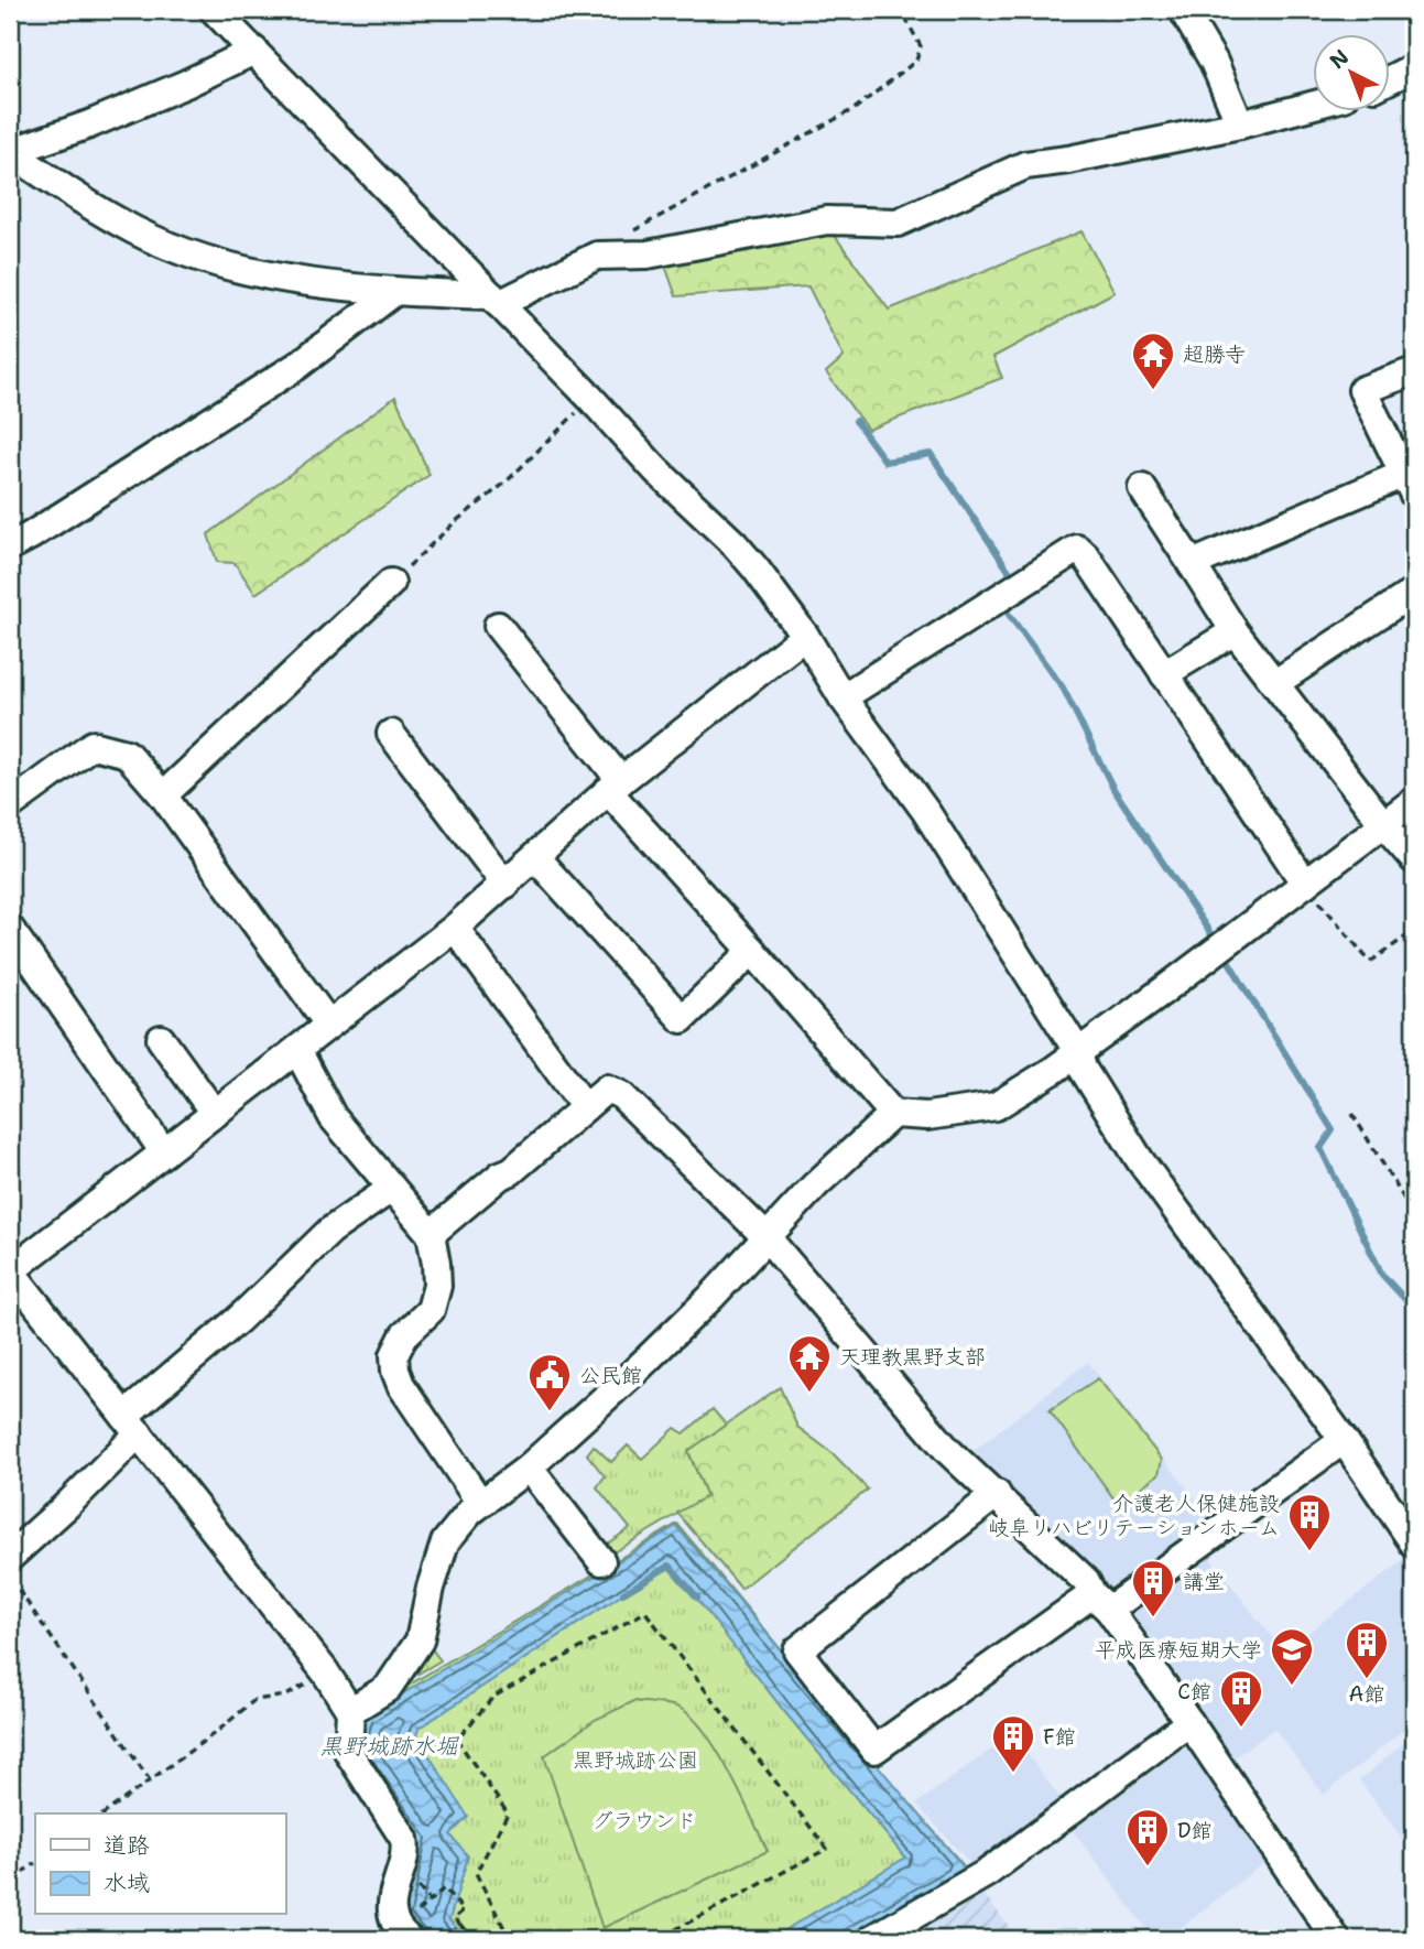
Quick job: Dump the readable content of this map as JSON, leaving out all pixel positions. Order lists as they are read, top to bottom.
{
  "water": ["黒野城跡水堀"],
  "parks": ["黒野城跡公園", "グラウンド"],
  "places": {
    "temple": ["超勝寺", "天理教黒野支部"],
    "public building": ["公民館"],
    "building": [
      "介護老人保健施設 岐阜リハビリテーションホーム",
      "講堂",
      "A館",
      "C館",
      "F館",
      "D館"
    ],
    "school or university": ["平成医療短期大学"]
  },
  "legend": ["道路", "水域"],
  "north": "top left"
}
